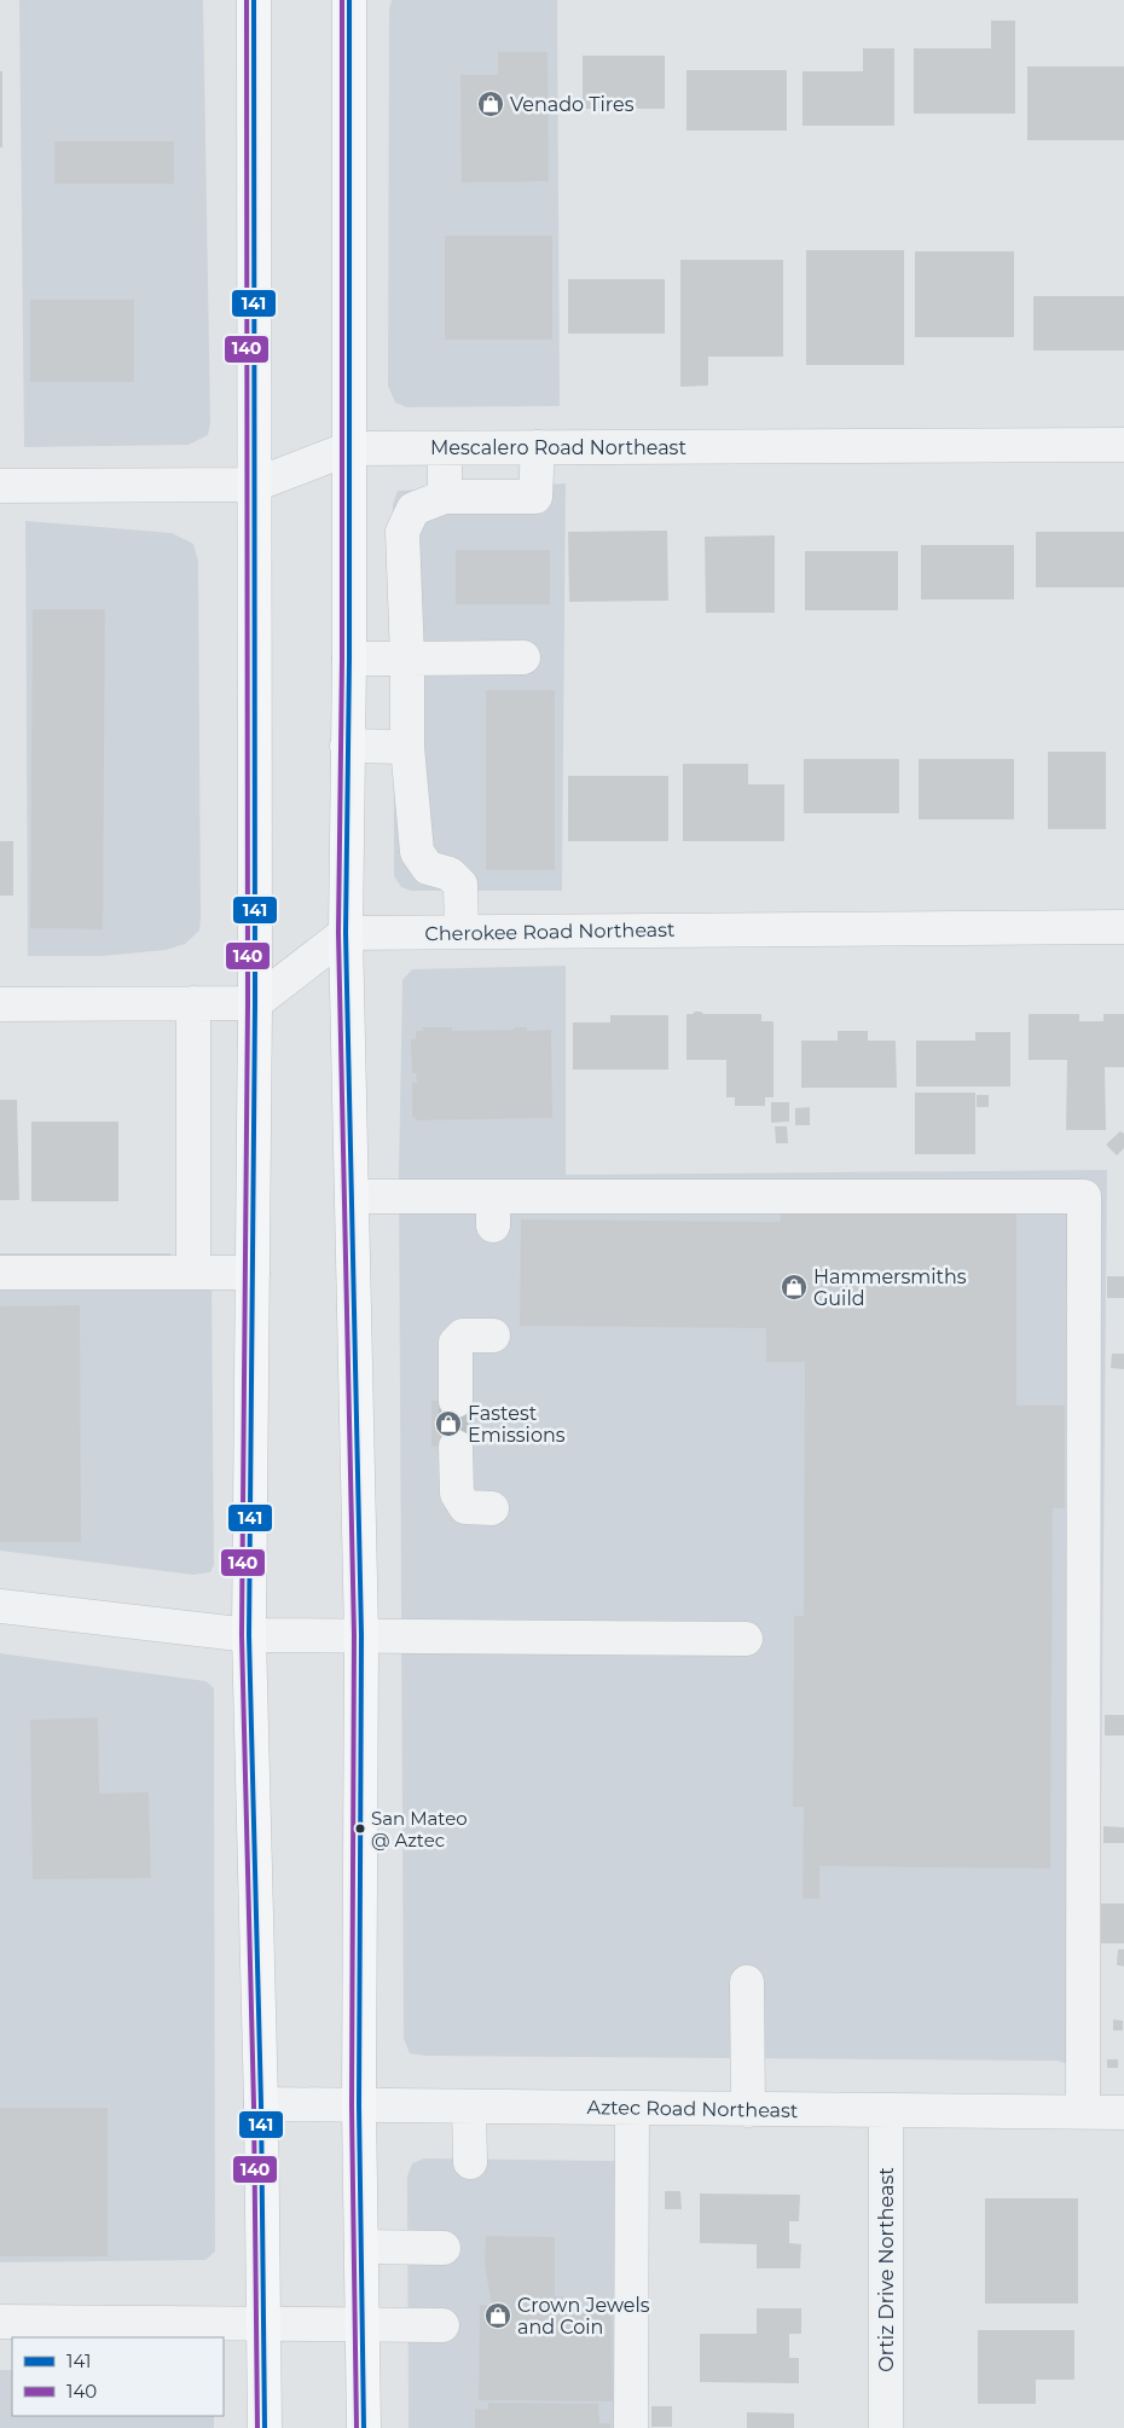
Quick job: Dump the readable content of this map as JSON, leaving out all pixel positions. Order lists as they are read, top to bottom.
{
  "streets": {
    "street": [
      "Mescalero Road Northeast",
      "Cherokee Road Northeast",
      "Aztec Road Northeast",
      "Ortiz Drive Northeast"
    ]
  },
  "crossings": [
    ["Aztec Road Northeast", "Ortiz Drive Northeast"]
  ],
  "places": {
    "shop": [
      "Venado Tires",
      "Hammersmiths Guild",
      "Fastest Emissions",
      "Crown Jewels and Coin"
    ],
    "other": ["San Mateo @ Aztec"]
  },
  "lines": ["transit line 141", "transit line 140"],
  "legend": ["141", "140"]
}
